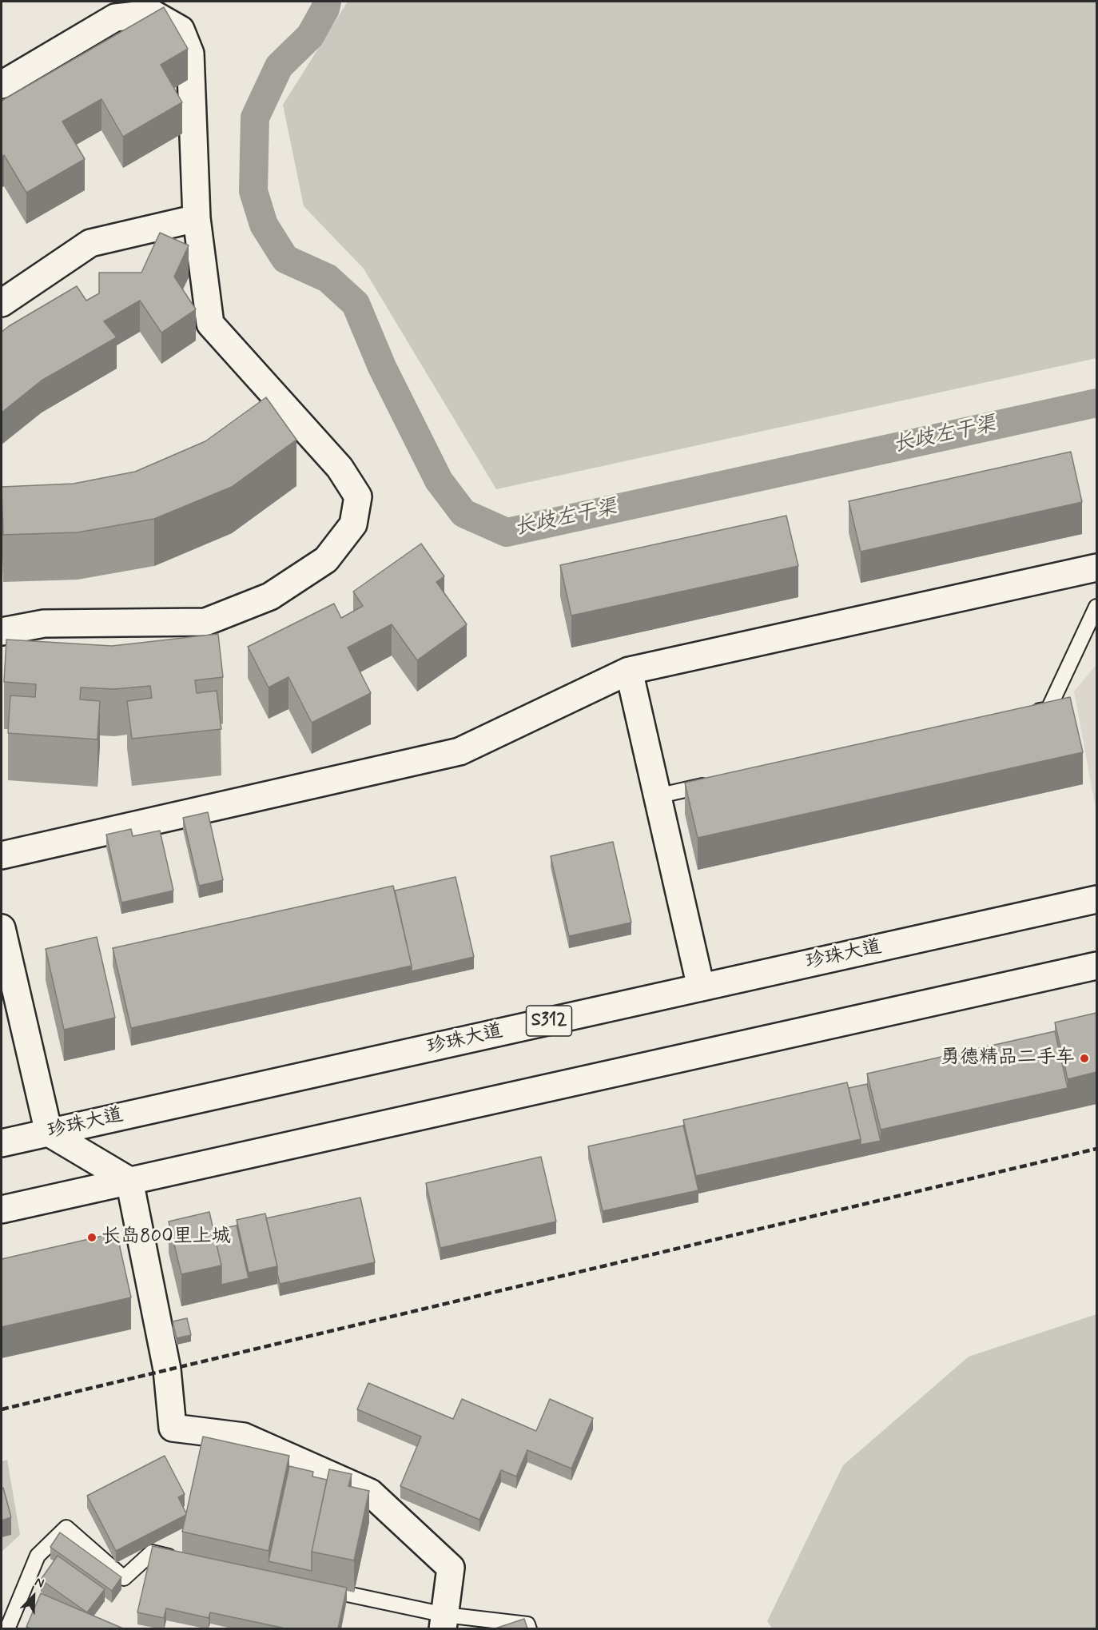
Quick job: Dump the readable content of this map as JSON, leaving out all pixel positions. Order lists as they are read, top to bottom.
{
  "streets": {
    "street": ["珍珠大道", "S312"]
  },
  "water": ["长歧左干渠"],
  "places": ["勇德精品二手车", "长岛800里上城"],
  "north": "top right"
}
